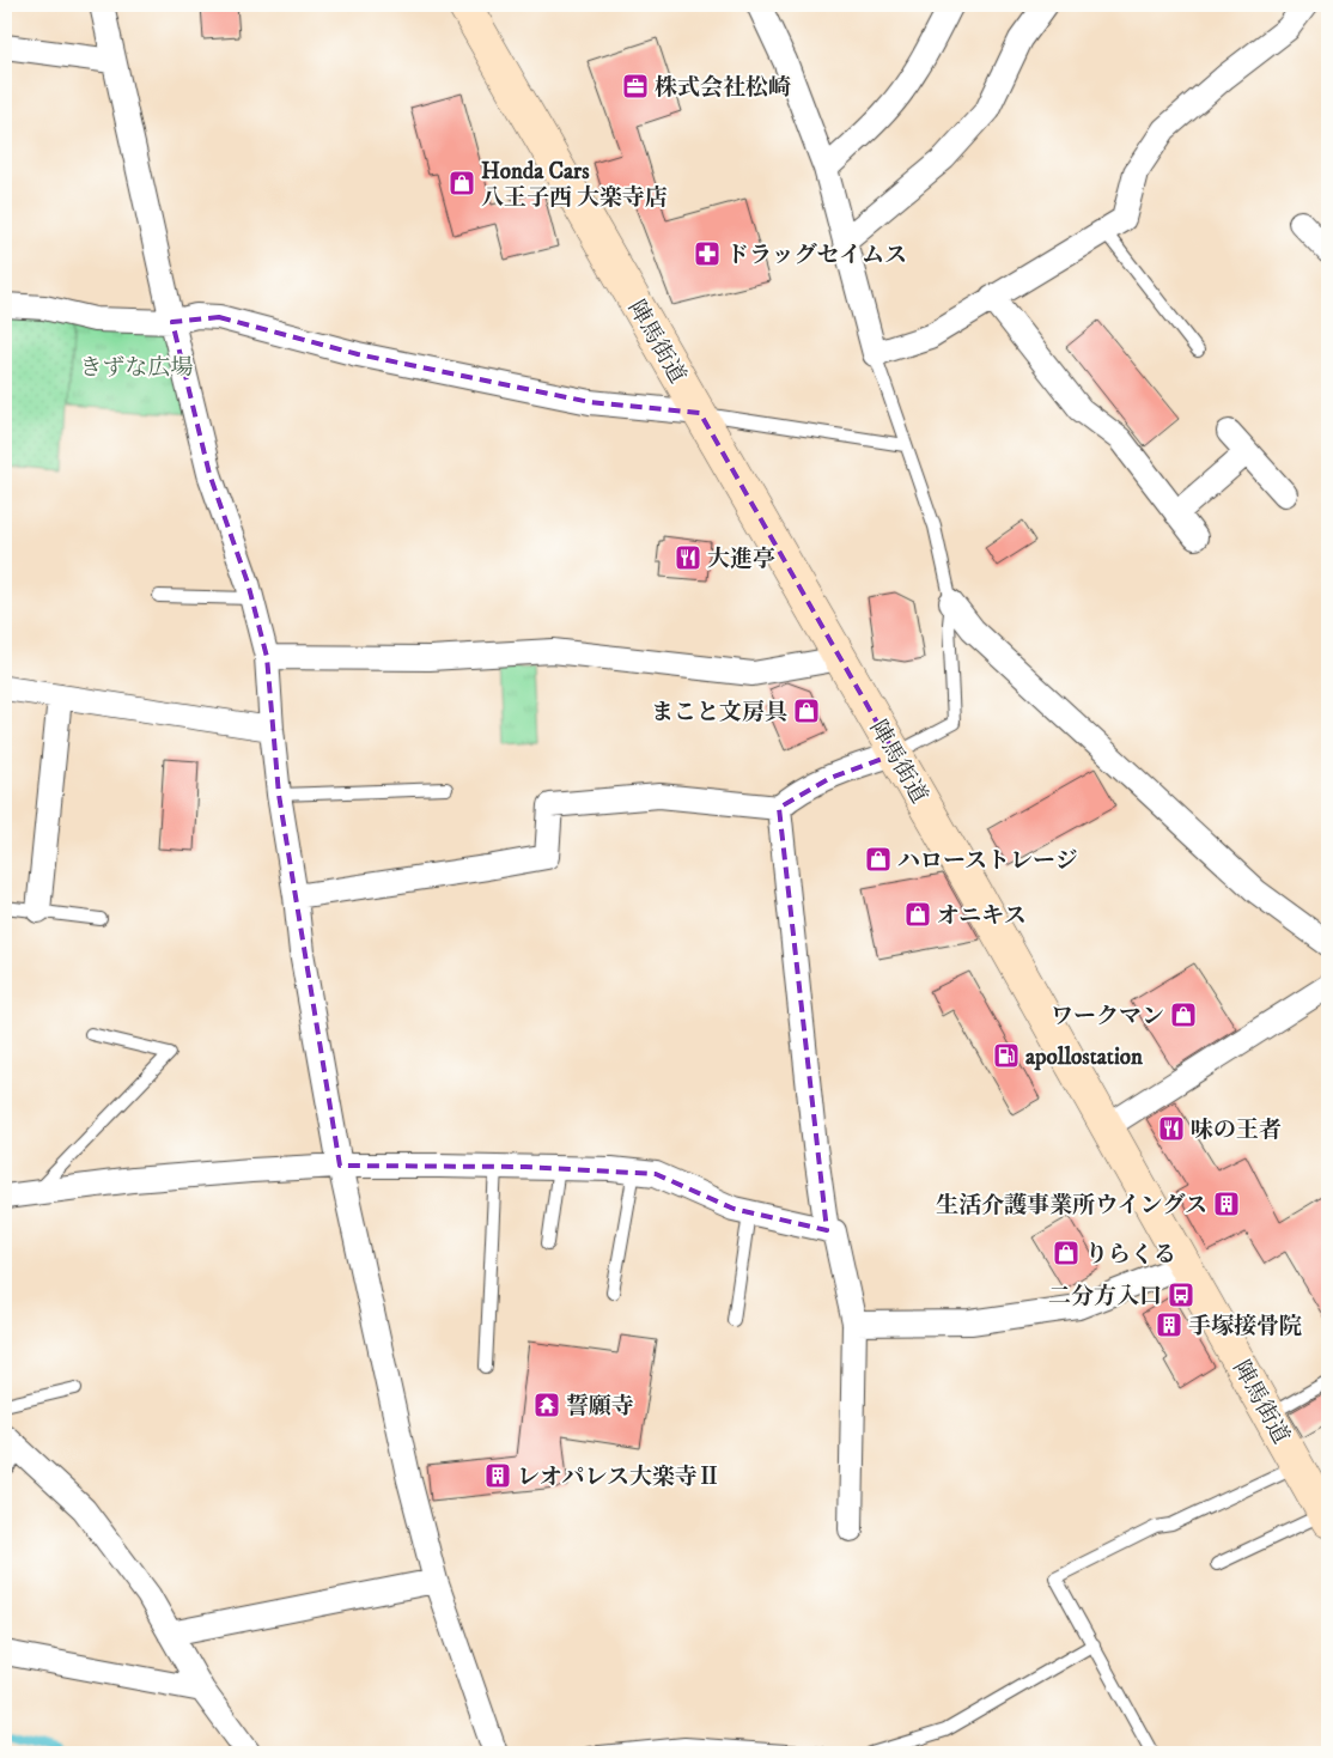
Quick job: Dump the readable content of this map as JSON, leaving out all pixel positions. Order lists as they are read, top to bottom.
{
  "streets": {
    "main road": ["陣馬街道"]
  },
  "parks": ["きずな広場"],
  "places": {
    "office": ["株式会社松崎"],
    "shop": [
      "Honda Cars 八王子西 大楽寺店",
      "まこと文房具",
      "ハローストレージ",
      "オニキス",
      "ワークマン",
      "りらくる"
    ],
    "pharmacy": ["ドラッグセイムス"],
    "restaurant": ["大進亭", "味の王者"],
    "fuel station": ["apollostation"],
    "building": ["生活介護事業所ウイングス", "手塚接骨院", "レオパレス大楽寺Ⅱ"],
    "bus stop": ["二分方入口"],
    "temple": ["誓願寺"]
  }
}
